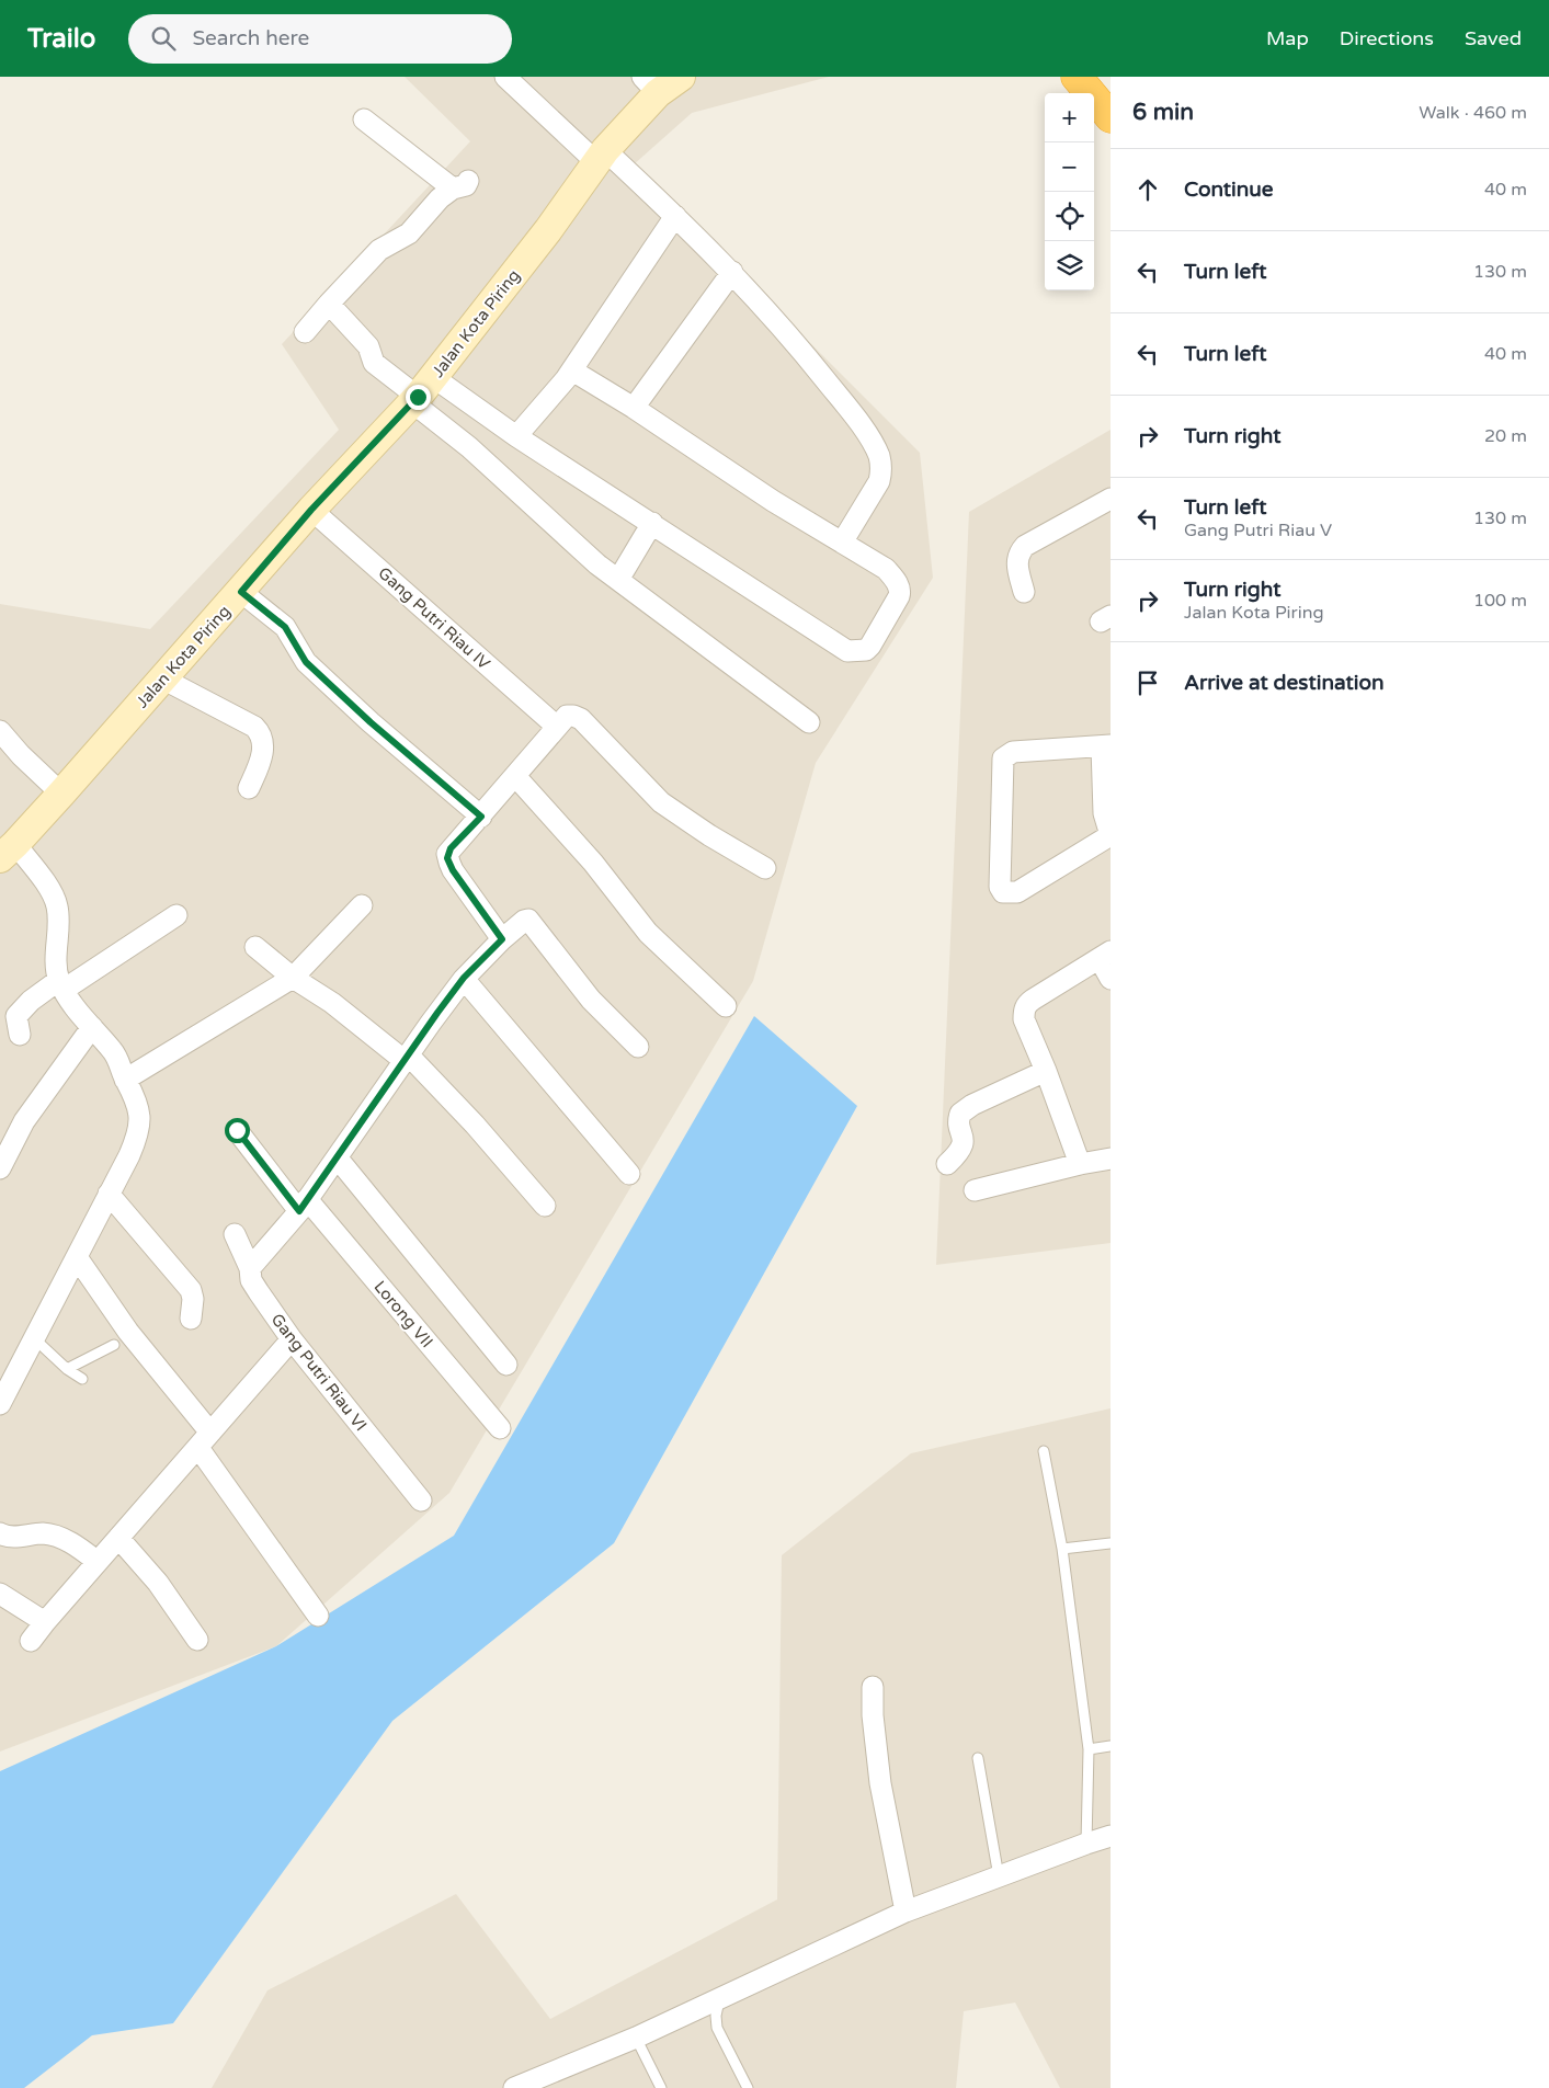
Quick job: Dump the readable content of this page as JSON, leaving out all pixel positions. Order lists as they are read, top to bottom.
{
  "streets": {
    "street": [
      "Jalan Kota Piring",
      "Gang Putri Riau IV",
      "Lorong VII",
      "Gang Putri Riau VI"
    ]
  },
  "crossings": [
    ["Jalan Kota Piring", "Gang Putri Riau IV"]
  ],
  "page": {
    "header": "Trailo",
    "search": "Search here",
    "nav": ["Map", "Directions", "Saved"],
    "heading": ["6 min", "Walk · 460 m"],
    "map_buttons": ["+", "−"],
    "list": [
      ["Continue", "40 m"],
      ["Turn left", "130 m"],
      ["Turn left", "40 m"],
      ["Turn right", "20 m"],
      ["Turn left", "Gang Putri Riau V", "130 m"],
      ["Turn right", "Jalan Kota Piring", "100 m"],
      "Arrive at destination"
    ]
  }
}
